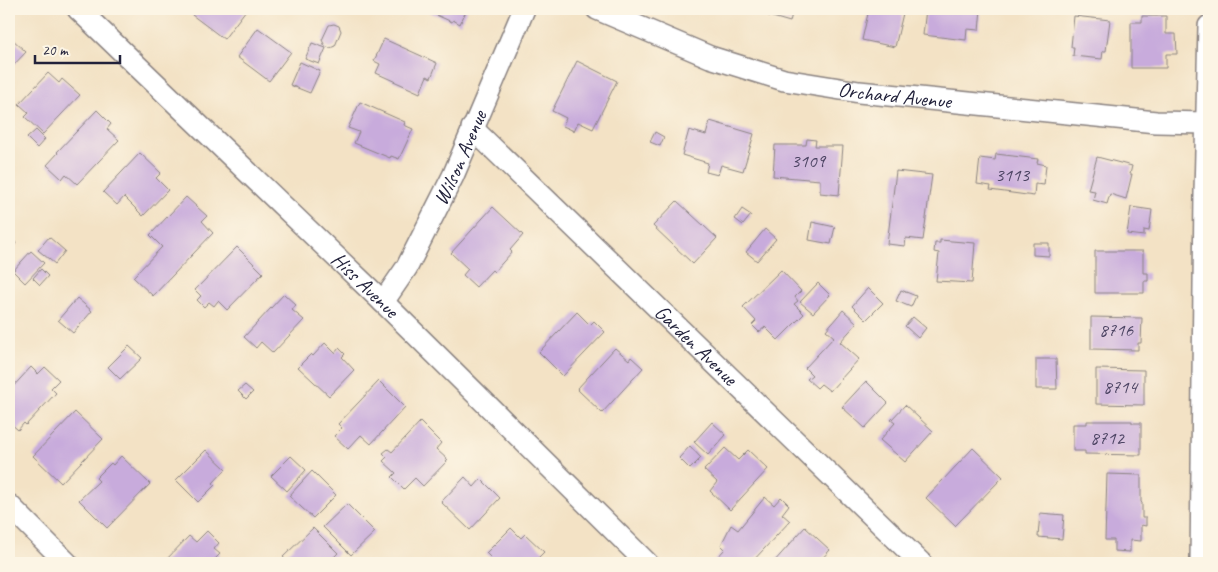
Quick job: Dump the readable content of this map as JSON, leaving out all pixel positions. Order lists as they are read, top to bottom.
{
  "streets": {
    "street": [
      "Orchard Avenue",
      "Wilson Avenue",
      "Hiss Avenue",
      "Garden Avenue"
    ]
  },
  "crossings": [
    ["Wilson Avenue", "Hiss Avenue"],
    ["Wilson Avenue", "Garden Avenue"]
  ],
  "house_numbers": [
    "3109",
    "3113",
    "8716",
    "8714",
    "8712"
  ],
  "scale_bar": "20 m"
}
